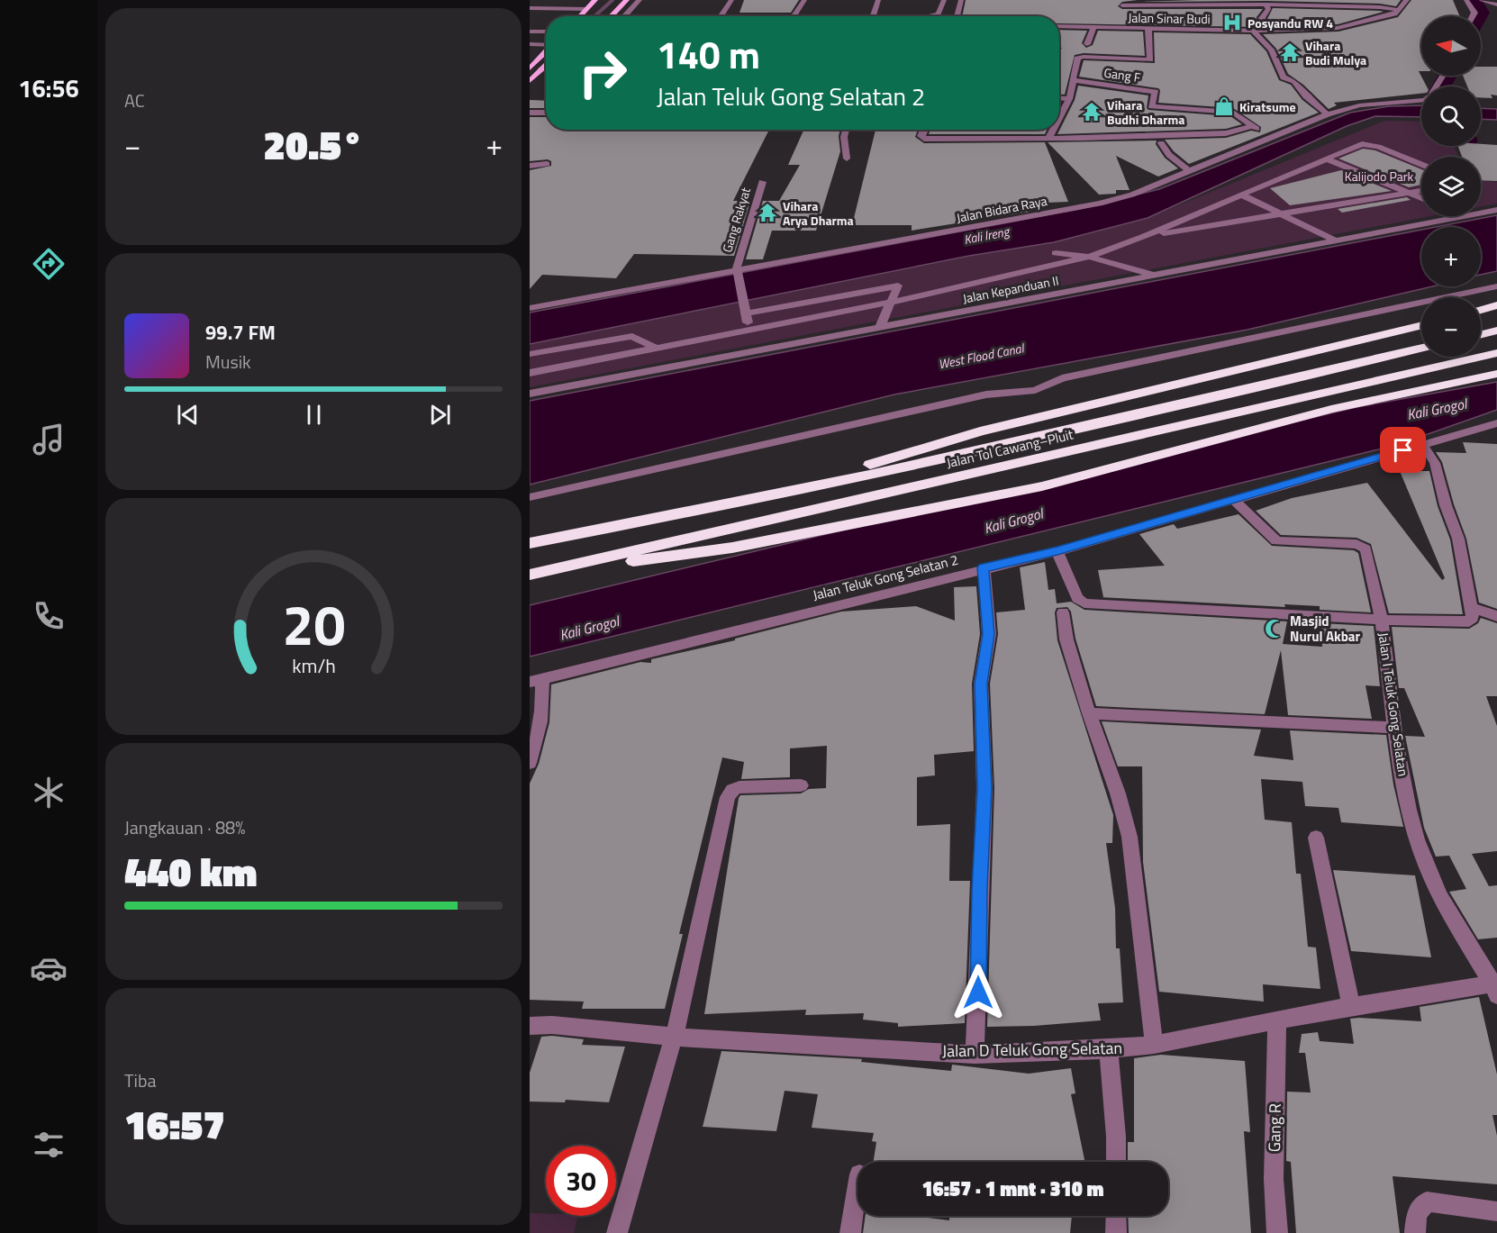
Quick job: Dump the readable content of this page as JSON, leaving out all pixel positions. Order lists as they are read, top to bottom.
{
  "streets": {
    "highway": ["Jalan Tol Cawang–Pluit"],
    "street": [
      "Jalan Sinar Budi",
      "Gang F",
      "Jalan Bidara Raya",
      "Gang Rakyat",
      "Jalan Kepanduan II",
      "Jalan Teluk Gong Selatan 2",
      "Jalan I Teluk Gong Selatan",
      "Jalan D Teluk Gong Selatan",
      "Gang R"
    ]
  },
  "crossings": [
    ["Gang F", "Jalan Bidara Raya"],
    ["Jalan Bidara Raya", "Gang Rakyat"],
    ["Jalan Teluk Gong Selatan 2", "Jalan I Teluk Gong Selatan"],
    ["Jalan I Teluk Gong Selatan", "Jalan D Teluk Gong Selatan"],
    ["Jalan D Teluk Gong Selatan", "Gang R"]
  ],
  "water": ["Kali Ireng", "West Flood Canal", "Kali Grogol"],
  "parks": ["Kalijodo Park"],
  "places": {
    "hospital": ["Posyandu RW 4"],
    "temple": ["Vihara Budi Mulya", "Vihara Budhi Dharma", "Vihara Arya Dharma"],
    "shop": ["Kiratsume"],
    "mosque": ["Masjid Nurul Akbar"]
  },
  "north": "left",
  "page": {
    "tabs": "16:56",
    "tile": [
      "AC",
      ["Jangkauan · 88%", "440 km"],
      ["Tiba", "16:57"]
    ],
    "map_buttons": ["+", "−"],
    "turn": ["140 m", "Jalan Teluk Gong Selatan 2"],
    "heat": ["−", "20.5°", "+"],
    "song": ["99.7 FM", "Musik"],
    "limit": "30",
    "trip": "16:57 · 1 mnt · 310 m",
    "gauge": ["20", "km/h"]
  }
}
